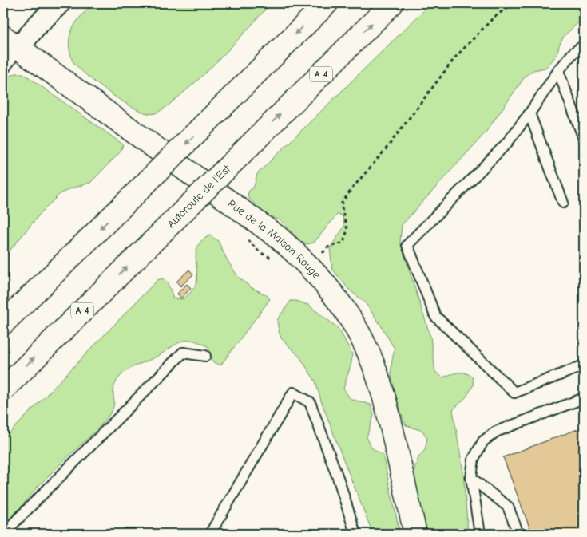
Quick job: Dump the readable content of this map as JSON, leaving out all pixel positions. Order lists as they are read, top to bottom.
{
  "streets": {
    "main road": ["A 4", "Autoroute de l’Est", "Rue de la Maison Rouge"]
  }
}
